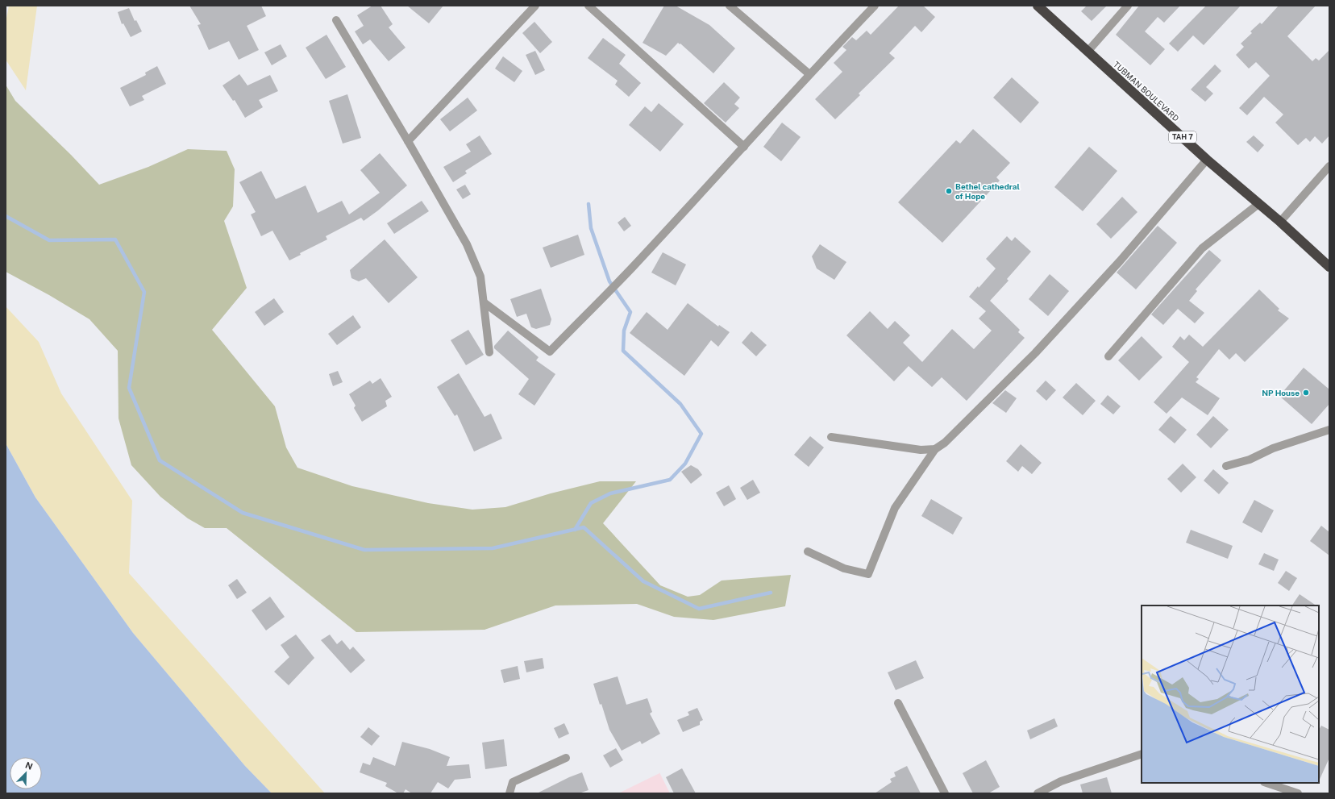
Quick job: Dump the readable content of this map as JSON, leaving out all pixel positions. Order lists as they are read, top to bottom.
{
  "streets": {
    "highway": ["TUBMAN BOULEVARD", "TAH 7"]
  },
  "places": ["Bethel cathedral of Hope", "NP House"],
  "north": "top right"
}
